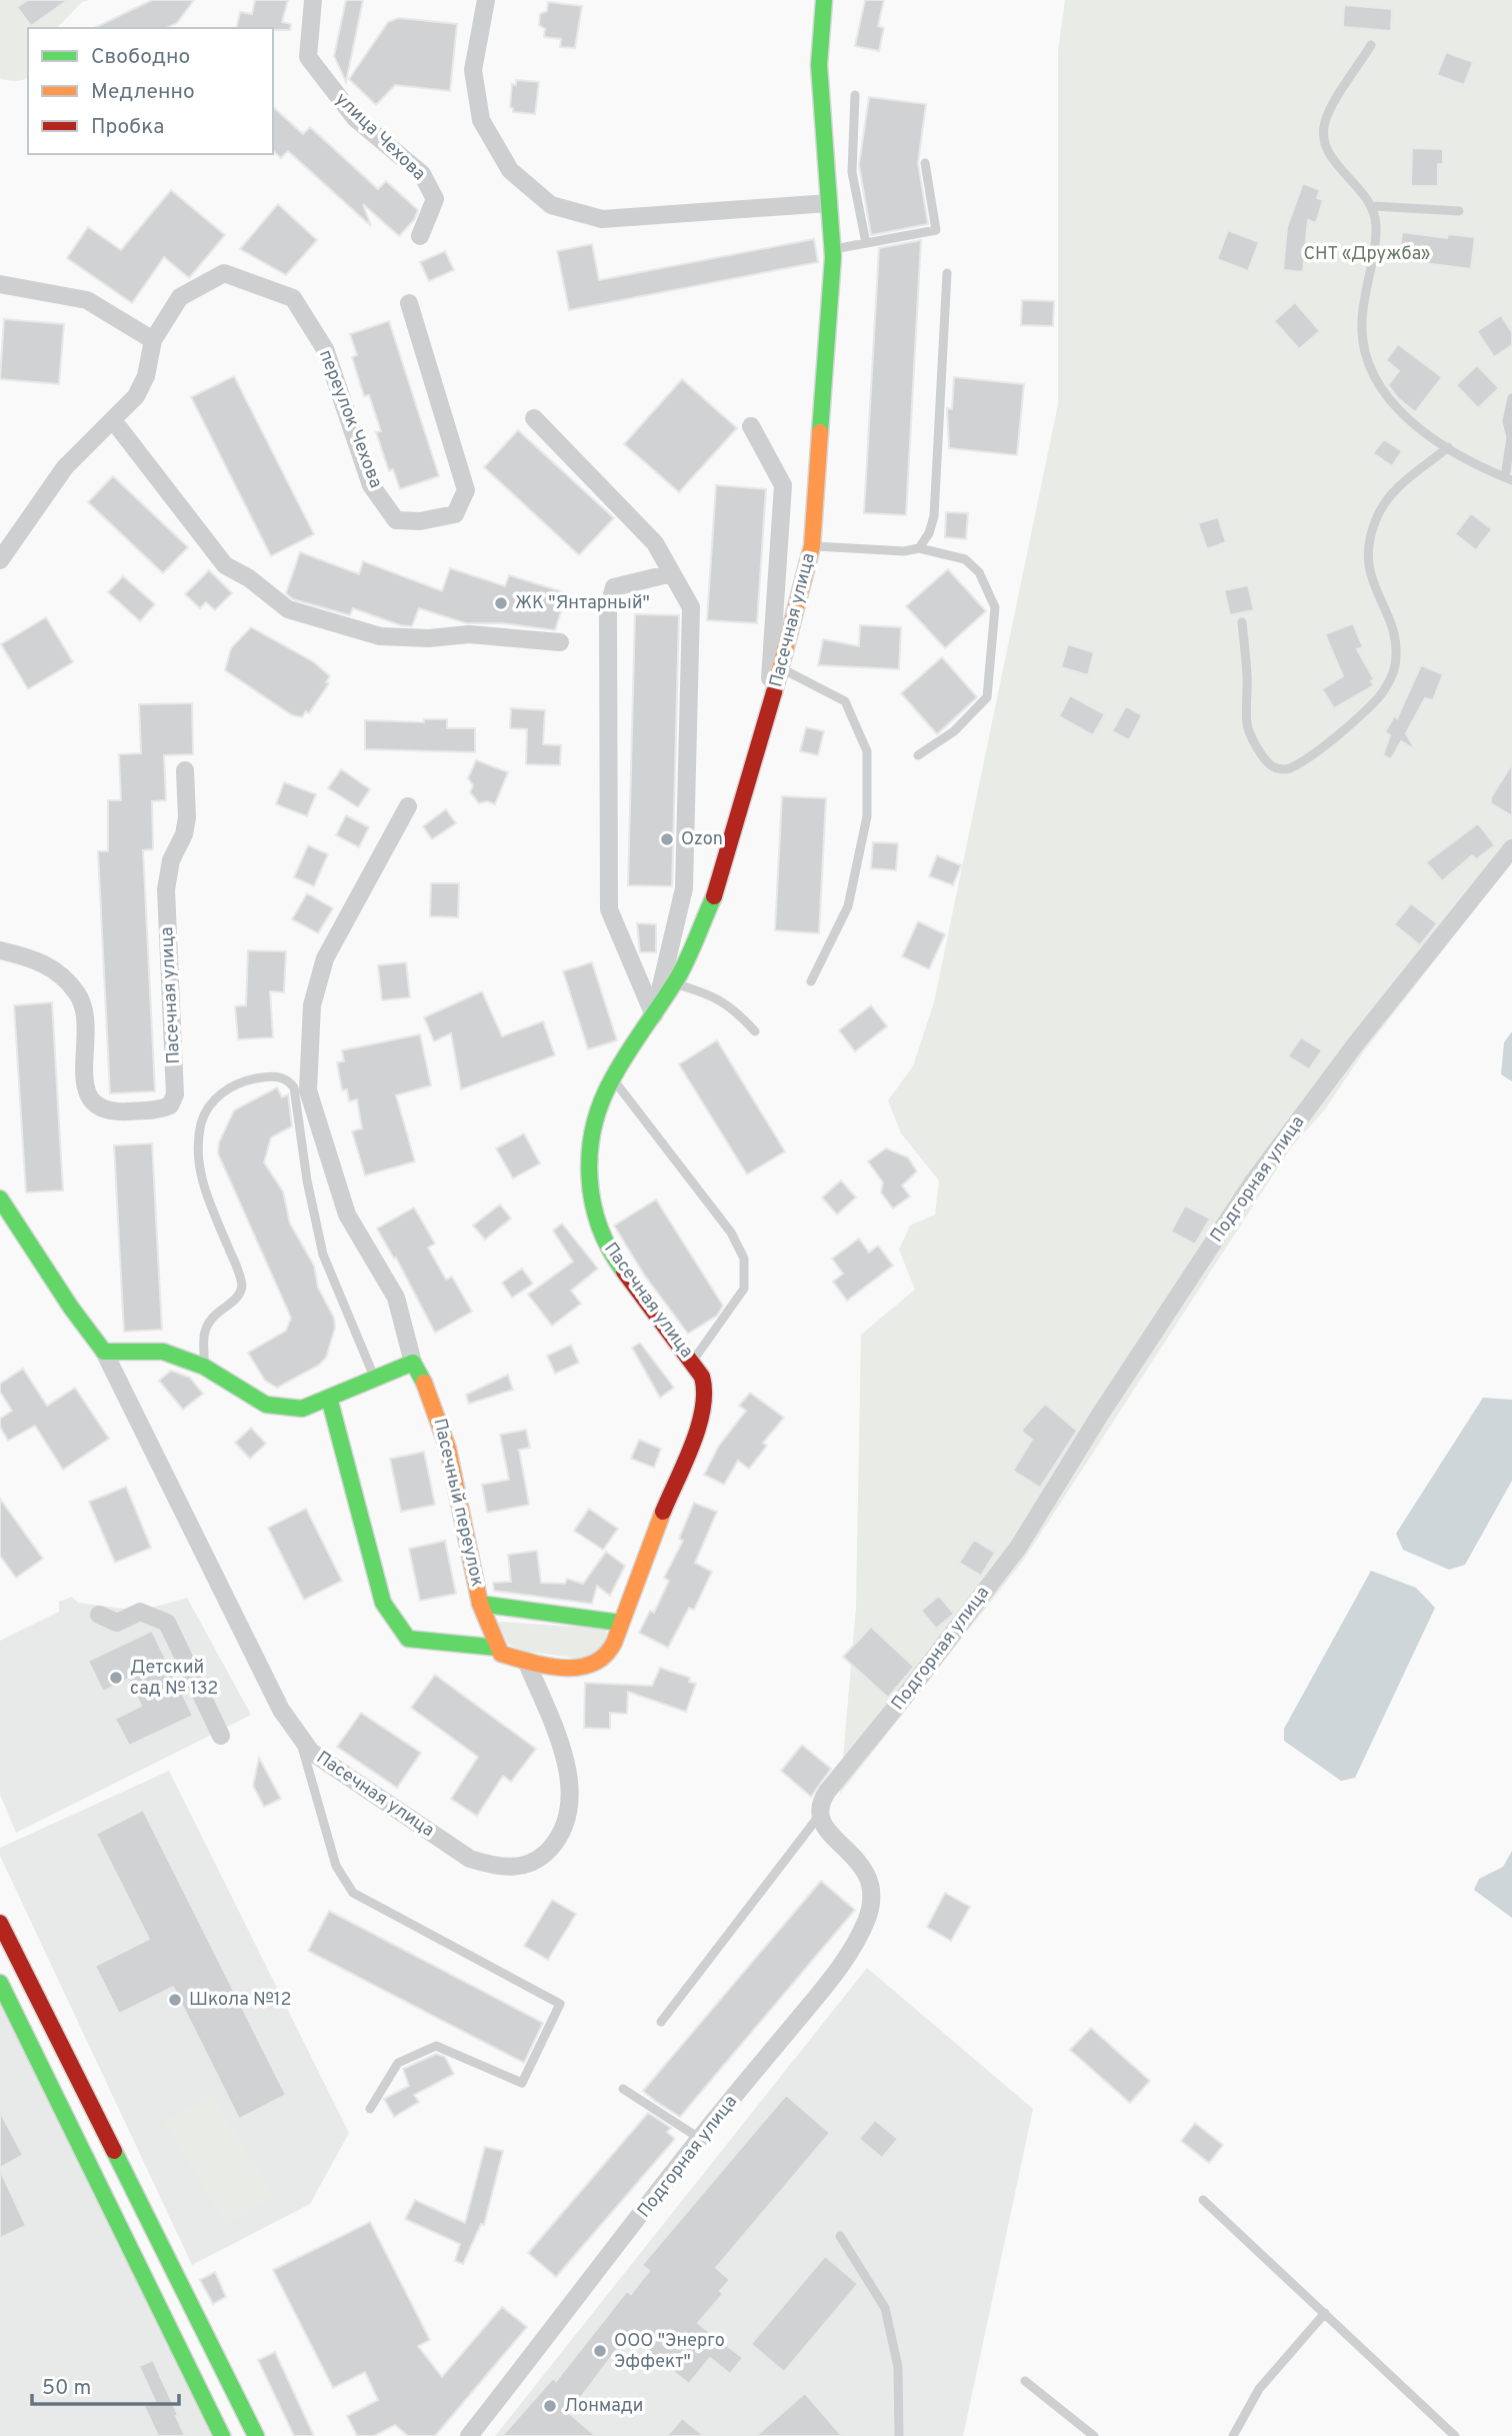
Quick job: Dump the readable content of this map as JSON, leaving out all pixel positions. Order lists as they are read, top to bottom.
{
  "streets": {
    "street": [
      "улица Чехова",
      "переулок Чехова",
      "Пасечная улица",
      "Подгорная улица",
      "Пасечный переулок"
    ]
  },
  "crossings": [
    ["Пасечная улица", "Пасечный переулок"]
  ],
  "parks": ["СНТ «Дружба»"],
  "places": [
    "ЖК \"Янтарный\"",
    "Ozon",
    "Детский сад № 132",
    "Школа №12",
    "ООО \"Энерго Эффект\"",
    "Лонмади"
  ],
  "legend": ["Свободно", "Медленно", "Пробка"],
  "scale_bar": "50 m"
}
